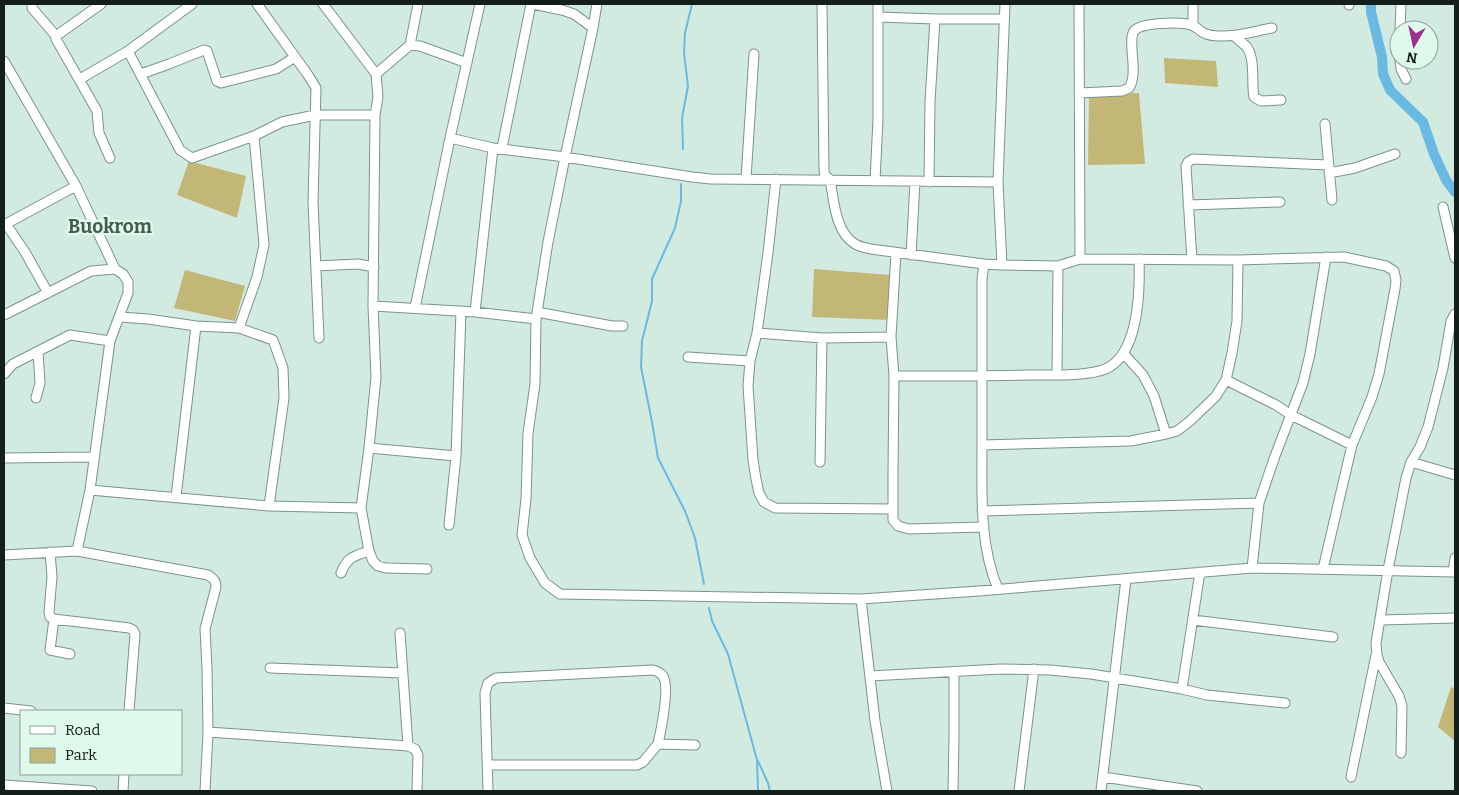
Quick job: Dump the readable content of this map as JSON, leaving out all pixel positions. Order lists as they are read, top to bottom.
{
  "districts": ["Buokrom"],
  "legend": ["Road", "Park"],
  "north": "bottom"
}
